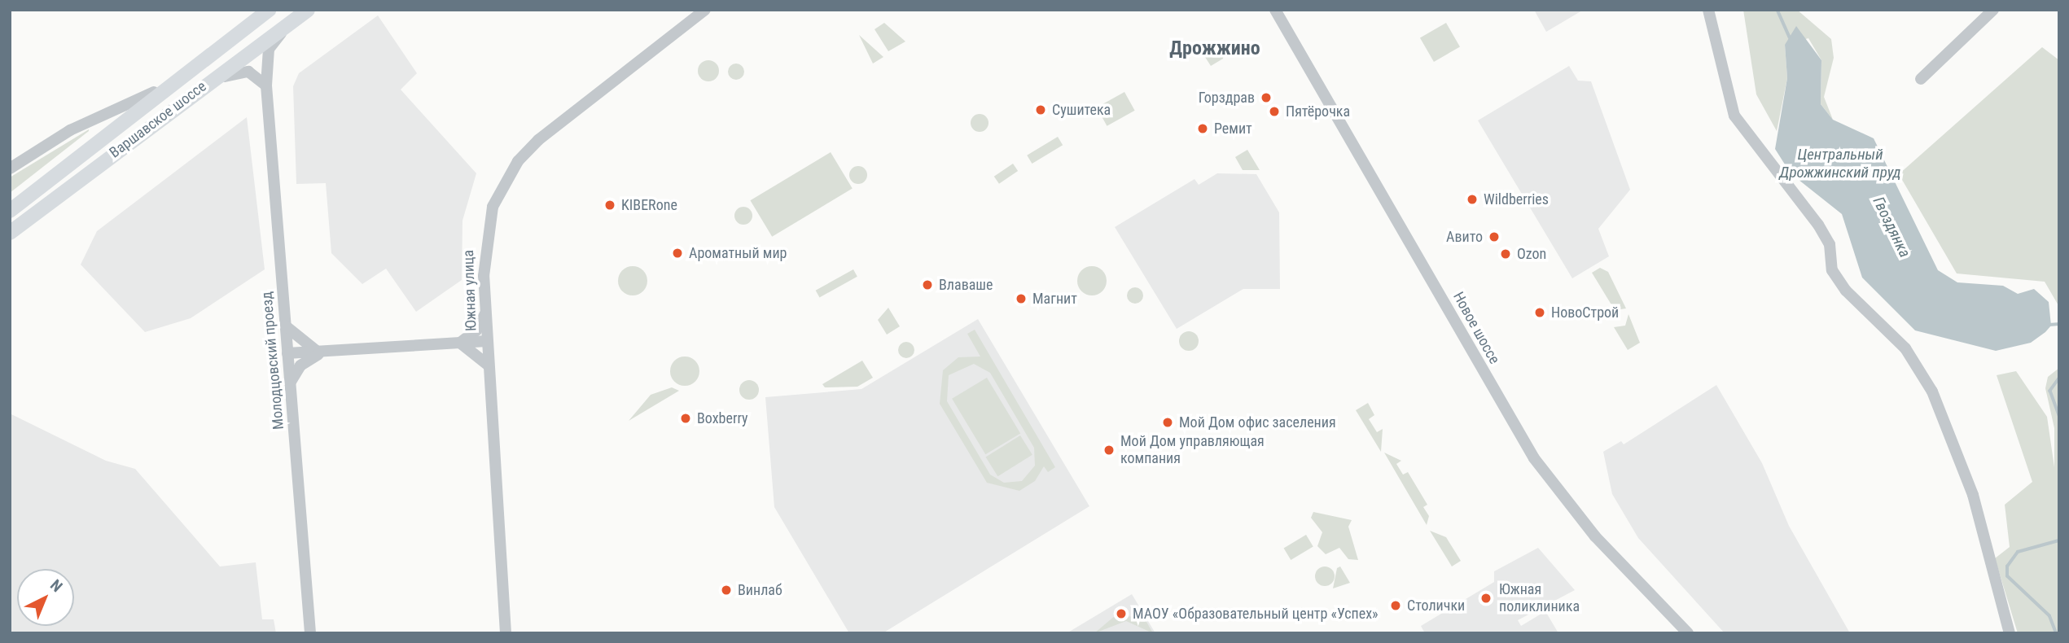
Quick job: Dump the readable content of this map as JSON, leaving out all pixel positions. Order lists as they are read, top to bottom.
{
  "streets": {
    "main road": ["Варшавское шоссе"],
    "street": ["Южная улица", "Новое шоссе", "Молодцовский проезд"]
  },
  "crossings": [
    ["Варшавское шоссе", "Молодцовский проезд"]
  ],
  "districts": ["Дрожжино"],
  "water": ["Центральный Дрожжинский пруд", "Гвоздянка"],
  "places": [
    "Горздрав",
    "Сушитека",
    "Пятёрочка",
    "Ремит",
    "Wildberries",
    "KIBERone",
    "Авито",
    "Ароматный мир",
    "Ozon",
    "Влаваше",
    "Магнит",
    "НовоСтрой",
    "Boxberry",
    "Мой Дом офис заселения",
    "Мой Дом управляющая компания",
    "Винлаб",
    "Южная поликлиника",
    "Столички",
    "МАОУ «Образовательный центр «Успех»"
  ],
  "north": "top right"
}
